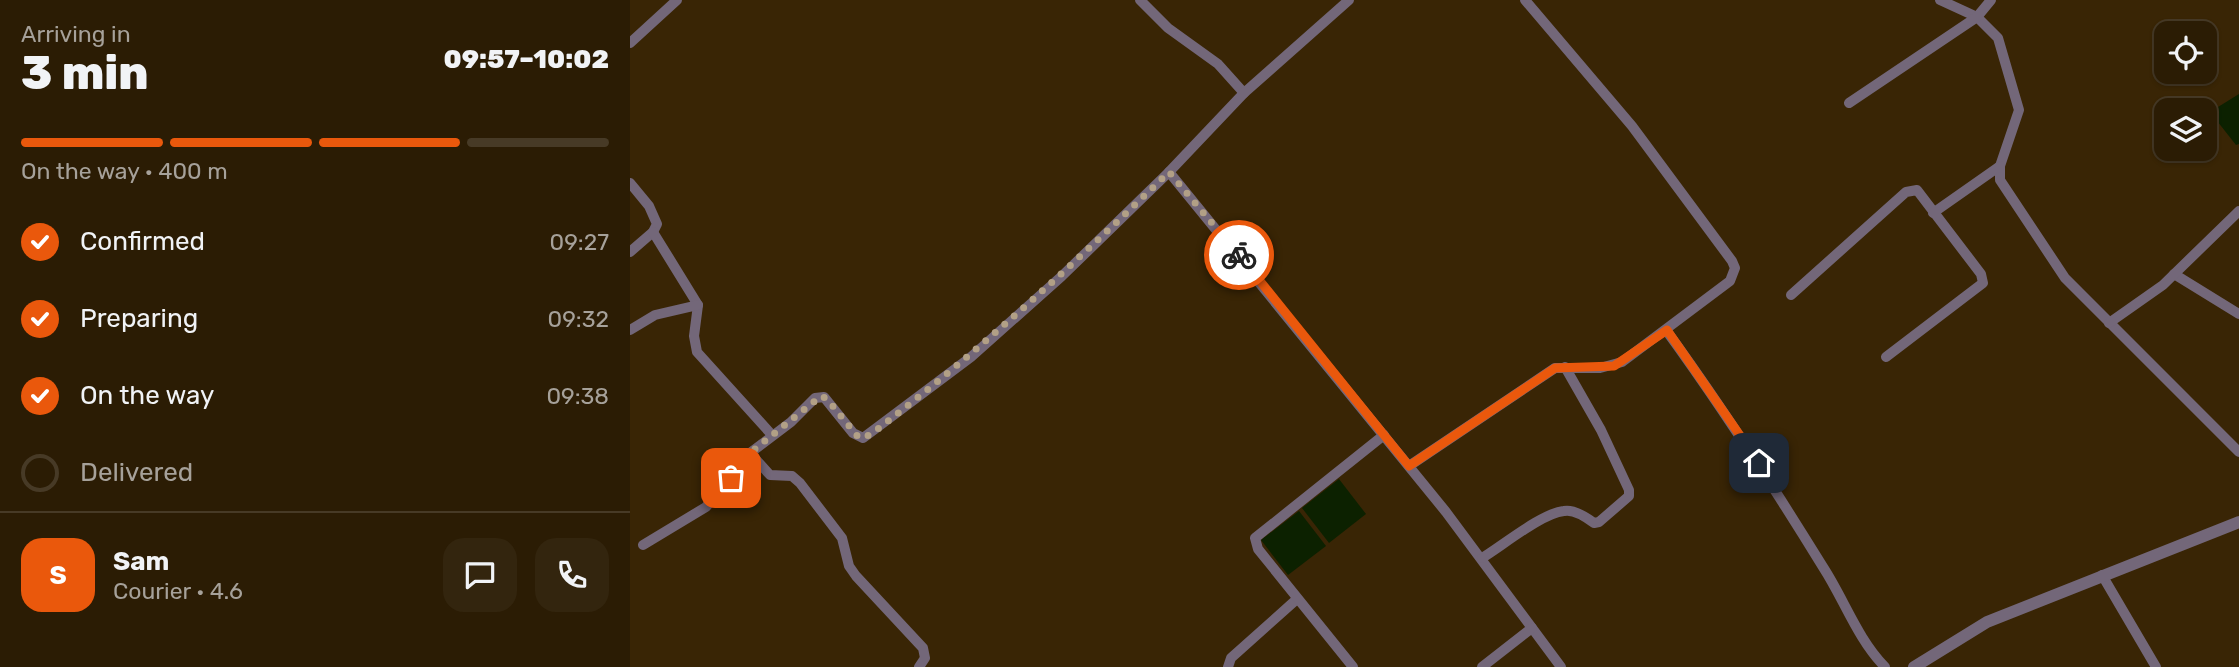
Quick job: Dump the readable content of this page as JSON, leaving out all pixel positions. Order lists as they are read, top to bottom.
{
  "page": {
    "heading": ["3 min", "Arriving in", "09:57–10:02"],
    "panel": ["Sam", "Courier · 4.6"],
    "bar": "On the way · 400 m",
    "list": [
      ["Confirmed", "09:27"],
      ["Preparing", "09:32"],
      ["On the way", "09:38"],
      "Delivered"
    ],
    "round": "S"
  }
}
